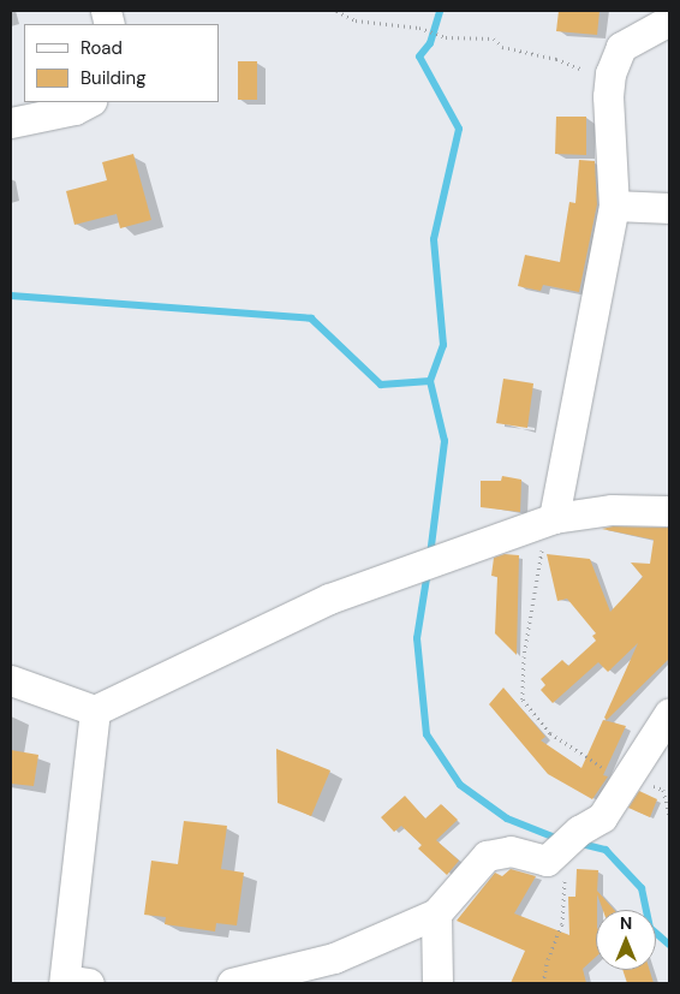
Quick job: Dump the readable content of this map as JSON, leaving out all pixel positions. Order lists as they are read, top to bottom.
{
  "legend": ["Road", "Building"],
  "north": "top"
}
